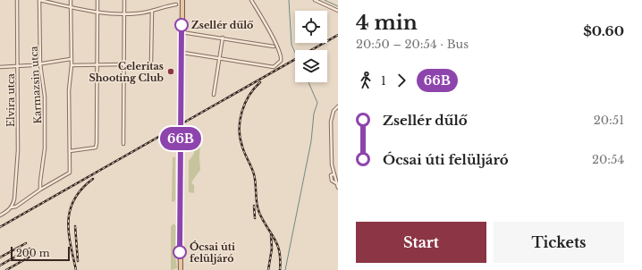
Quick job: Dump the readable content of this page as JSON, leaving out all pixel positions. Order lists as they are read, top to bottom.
{
  "streets": {
    "street": ["Karmazsin utca", "Elvira utca"]
  },
  "places": ["Zsellér dűlő", "Celeritas Shooting Club", "Ócsai úti felüljáró"],
  "lines": ["bus line 66B"],
  "scale_bar": "200 m",
  "page": {
    "on_map": "66B",
    "heading": ["4 min", "20:50 – 20:54 · Bus", "$0.60"],
    "legs": ["1", "66B"],
    "list": [
      {
        "name": "Zsellér dűlő",
        "value": "20:51"
      },
      {
        "name": "Ócsai úti felüljáró",
        "value": "20:54"
      }
    ],
    "buttons": ["Start", "Tickets"],
    "scale": "200 m"
  }
}
